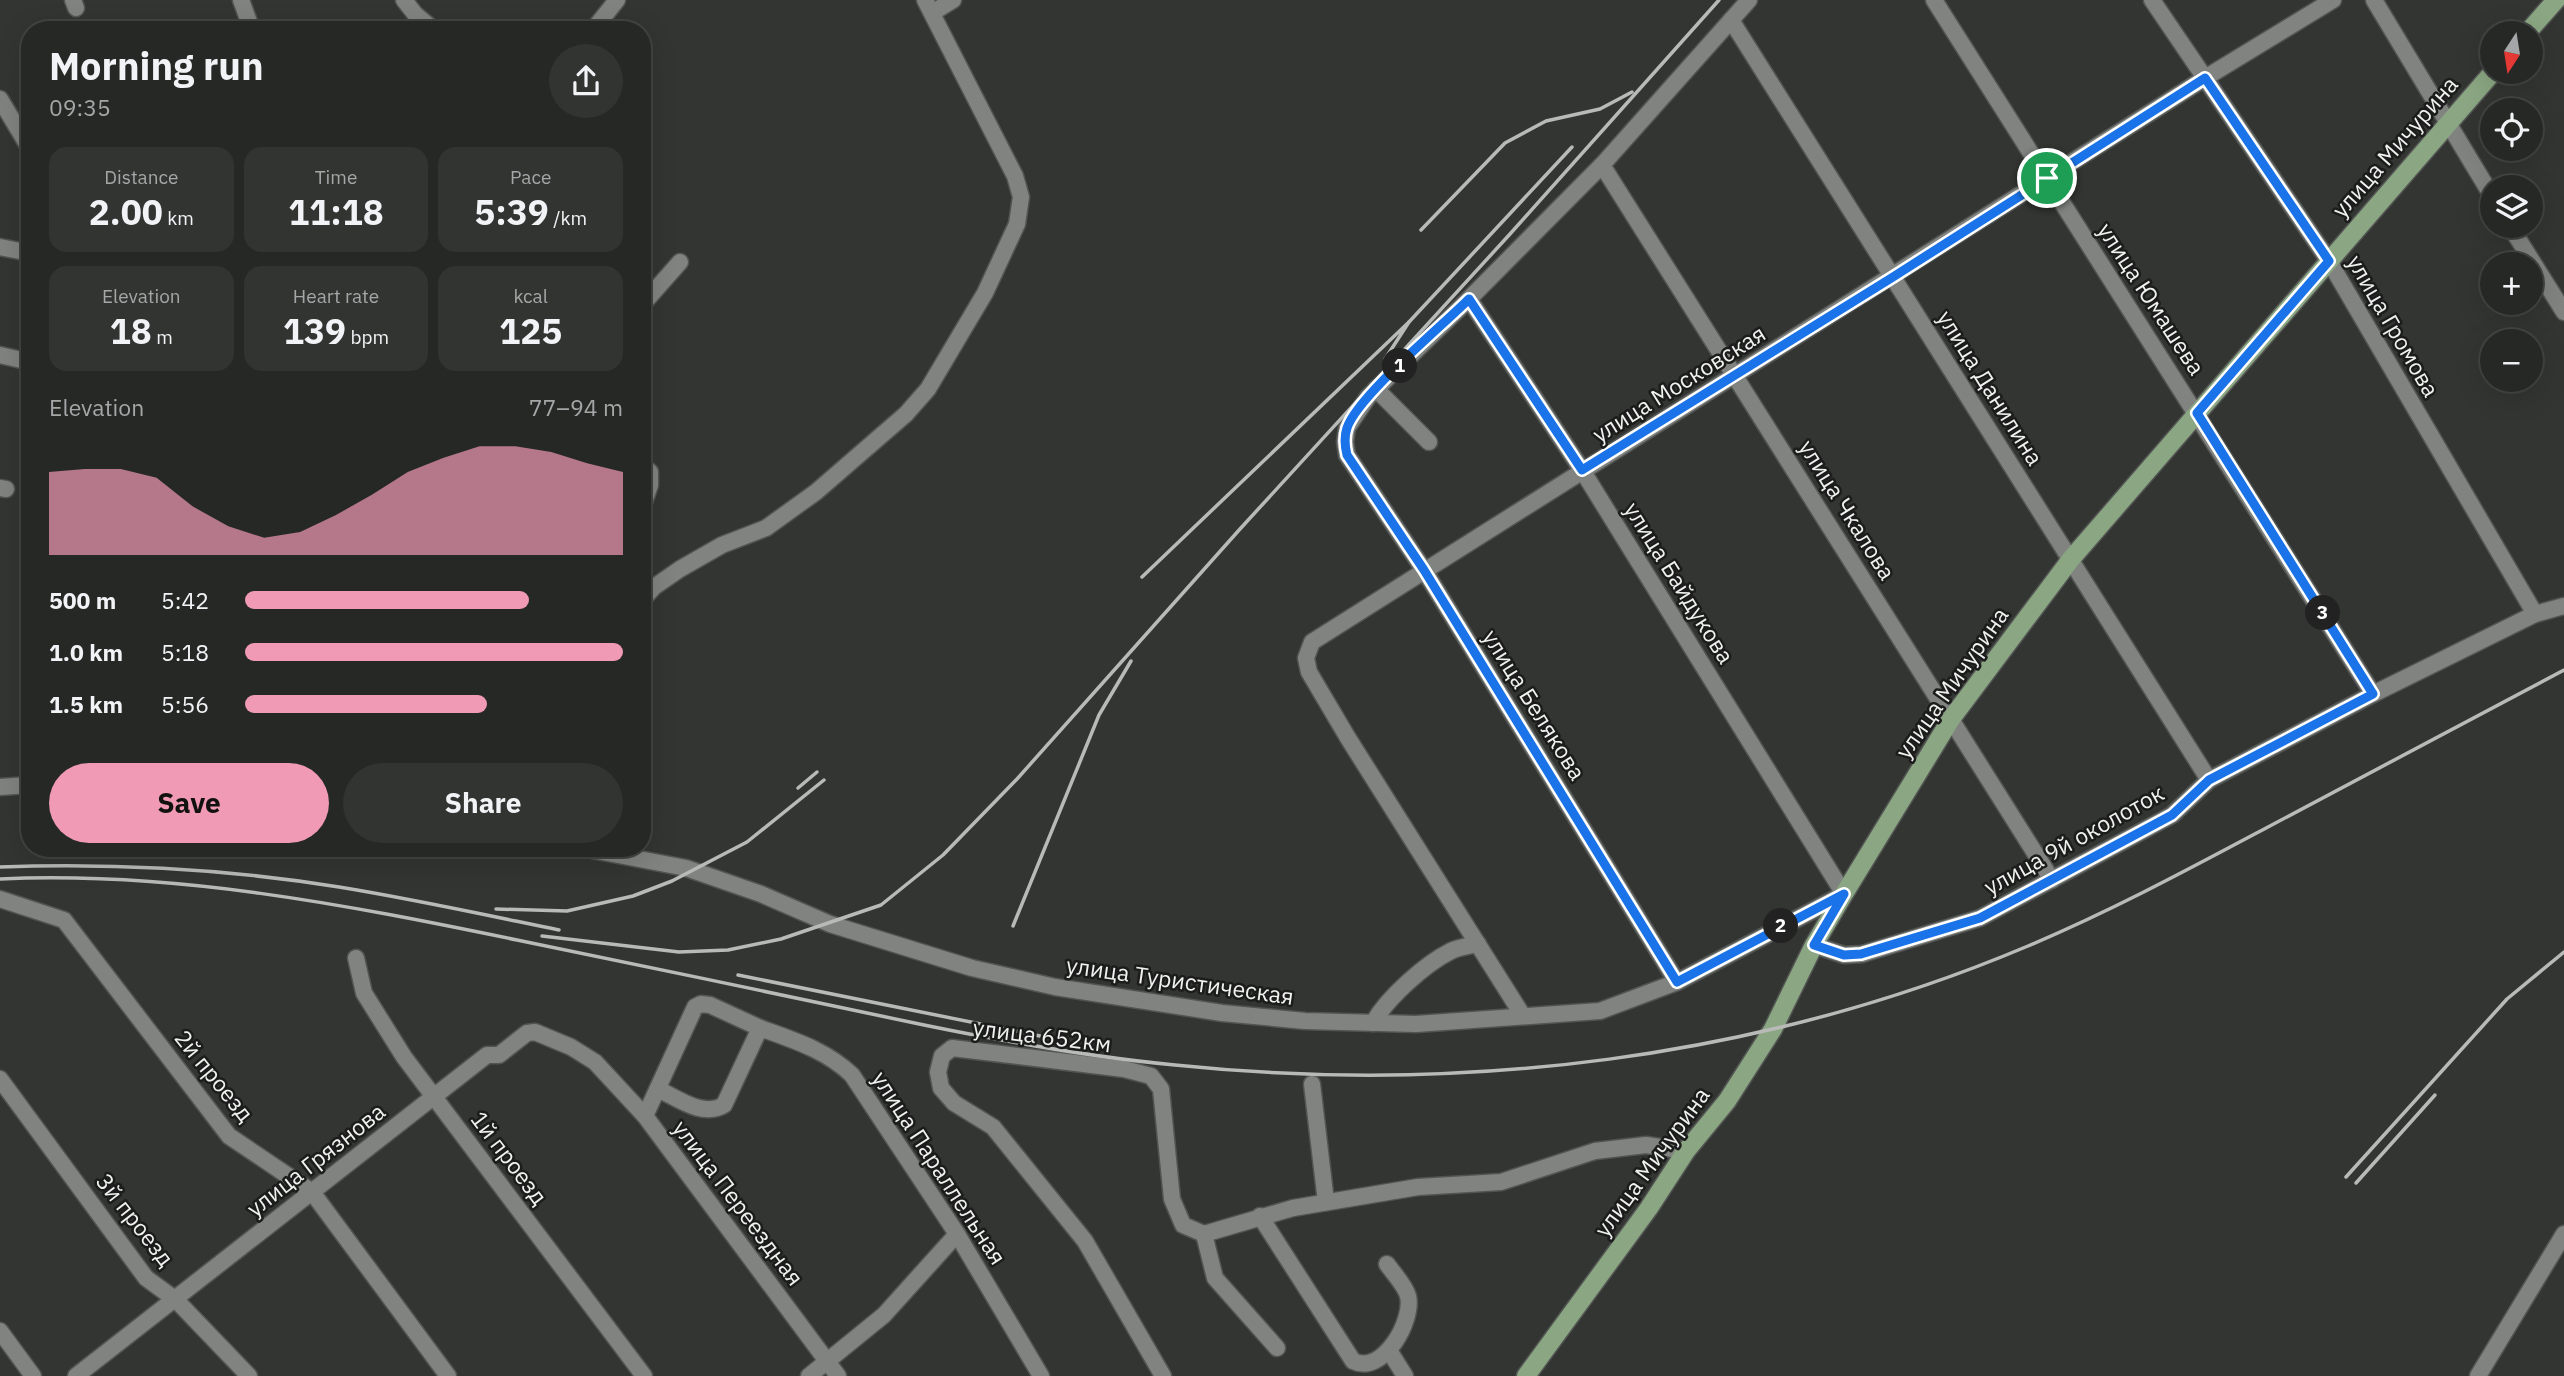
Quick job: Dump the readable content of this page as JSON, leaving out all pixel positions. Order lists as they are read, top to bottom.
{
  "streets": {
    "main road": ["улица Мичурина"],
    "street": [
      "улица Юмашева",
      "улица Громова",
      "улица Московская",
      "улица Данилина",
      "улица Чкалова",
      "улица Байдукова",
      "улица Белякова",
      "улица 9й околоток",
      "улица Туристическая",
      "улица 652км",
      "2й проезд",
      "1й проезд",
      "улица Грязнова",
      "улица Параллельная",
      "улица Переездная",
      "3й проезд"
    ]
  },
  "crossings": [
    ["улица Мичурина", "улица Юмашева"],
    ["улица Мичурина", "улица Громова"],
    ["улица Мичурина", "улица Данилина"],
    ["улица Мичурина", "улица Чкалова"],
    ["улица Мичурина", "улица Байдукова"],
    ["улица Мичурина", "улица 9й околоток"],
    ["улица Мичурина", "улица Туристическая"],
    ["улица Юмашева", "улица Московская"],
    ["улица Юмашева", "улица 9й околоток"],
    ["улица Громова", "улица Московская"],
    ["улица Громова", "улица 9й околоток"],
    ["улица Московская", "улица Данилина"],
    ["улица Московская", "улица Чкалова"],
    ["улица Московская", "улица Байдукова"],
    ["улица Московская", "улица Белякова"],
    ["улица Московская", "улица Туристическая"],
    ["улица Данилина", "улица 9й околоток"],
    ["улица Чкалова", "улица 9й околоток"],
    ["улица Байдукова", "улица Туристическая"],
    ["улица Белякова", "улица Туристическая"],
    ["2й проезд", "улица Грязнова"],
    ["1й проезд", "улица Грязнова"],
    ["улица Грязнова", "улица Переездная"],
    ["улица Грязнова", "3й проезд"]
  ],
  "north": "bottom",
  "page": {
    "map_buttons": ["+", "−"],
    "heading": ["Morning run", "09:35"],
    "stats": [
      ["Distance", "2.00 km"],
      ["Time", "11:18"],
      ["Pace", "5:39 /km"],
      ["Elevation", "18 m"],
      ["Heart rate", "139 bpm"],
      ["kcal", "125"]
    ],
    "pins": ["1", "3", "2"],
    "chart": ["Elevation", "77–94 m"],
    "list": [
      {
        "name": "500 m",
        "note": "5:42"
      },
      {
        "name": "1.0 km",
        "note": "5:18"
      },
      {
        "name": "1.5 km",
        "note": "5:56"
      }
    ],
    "buttons": ["Save", "Share"]
  }
}
